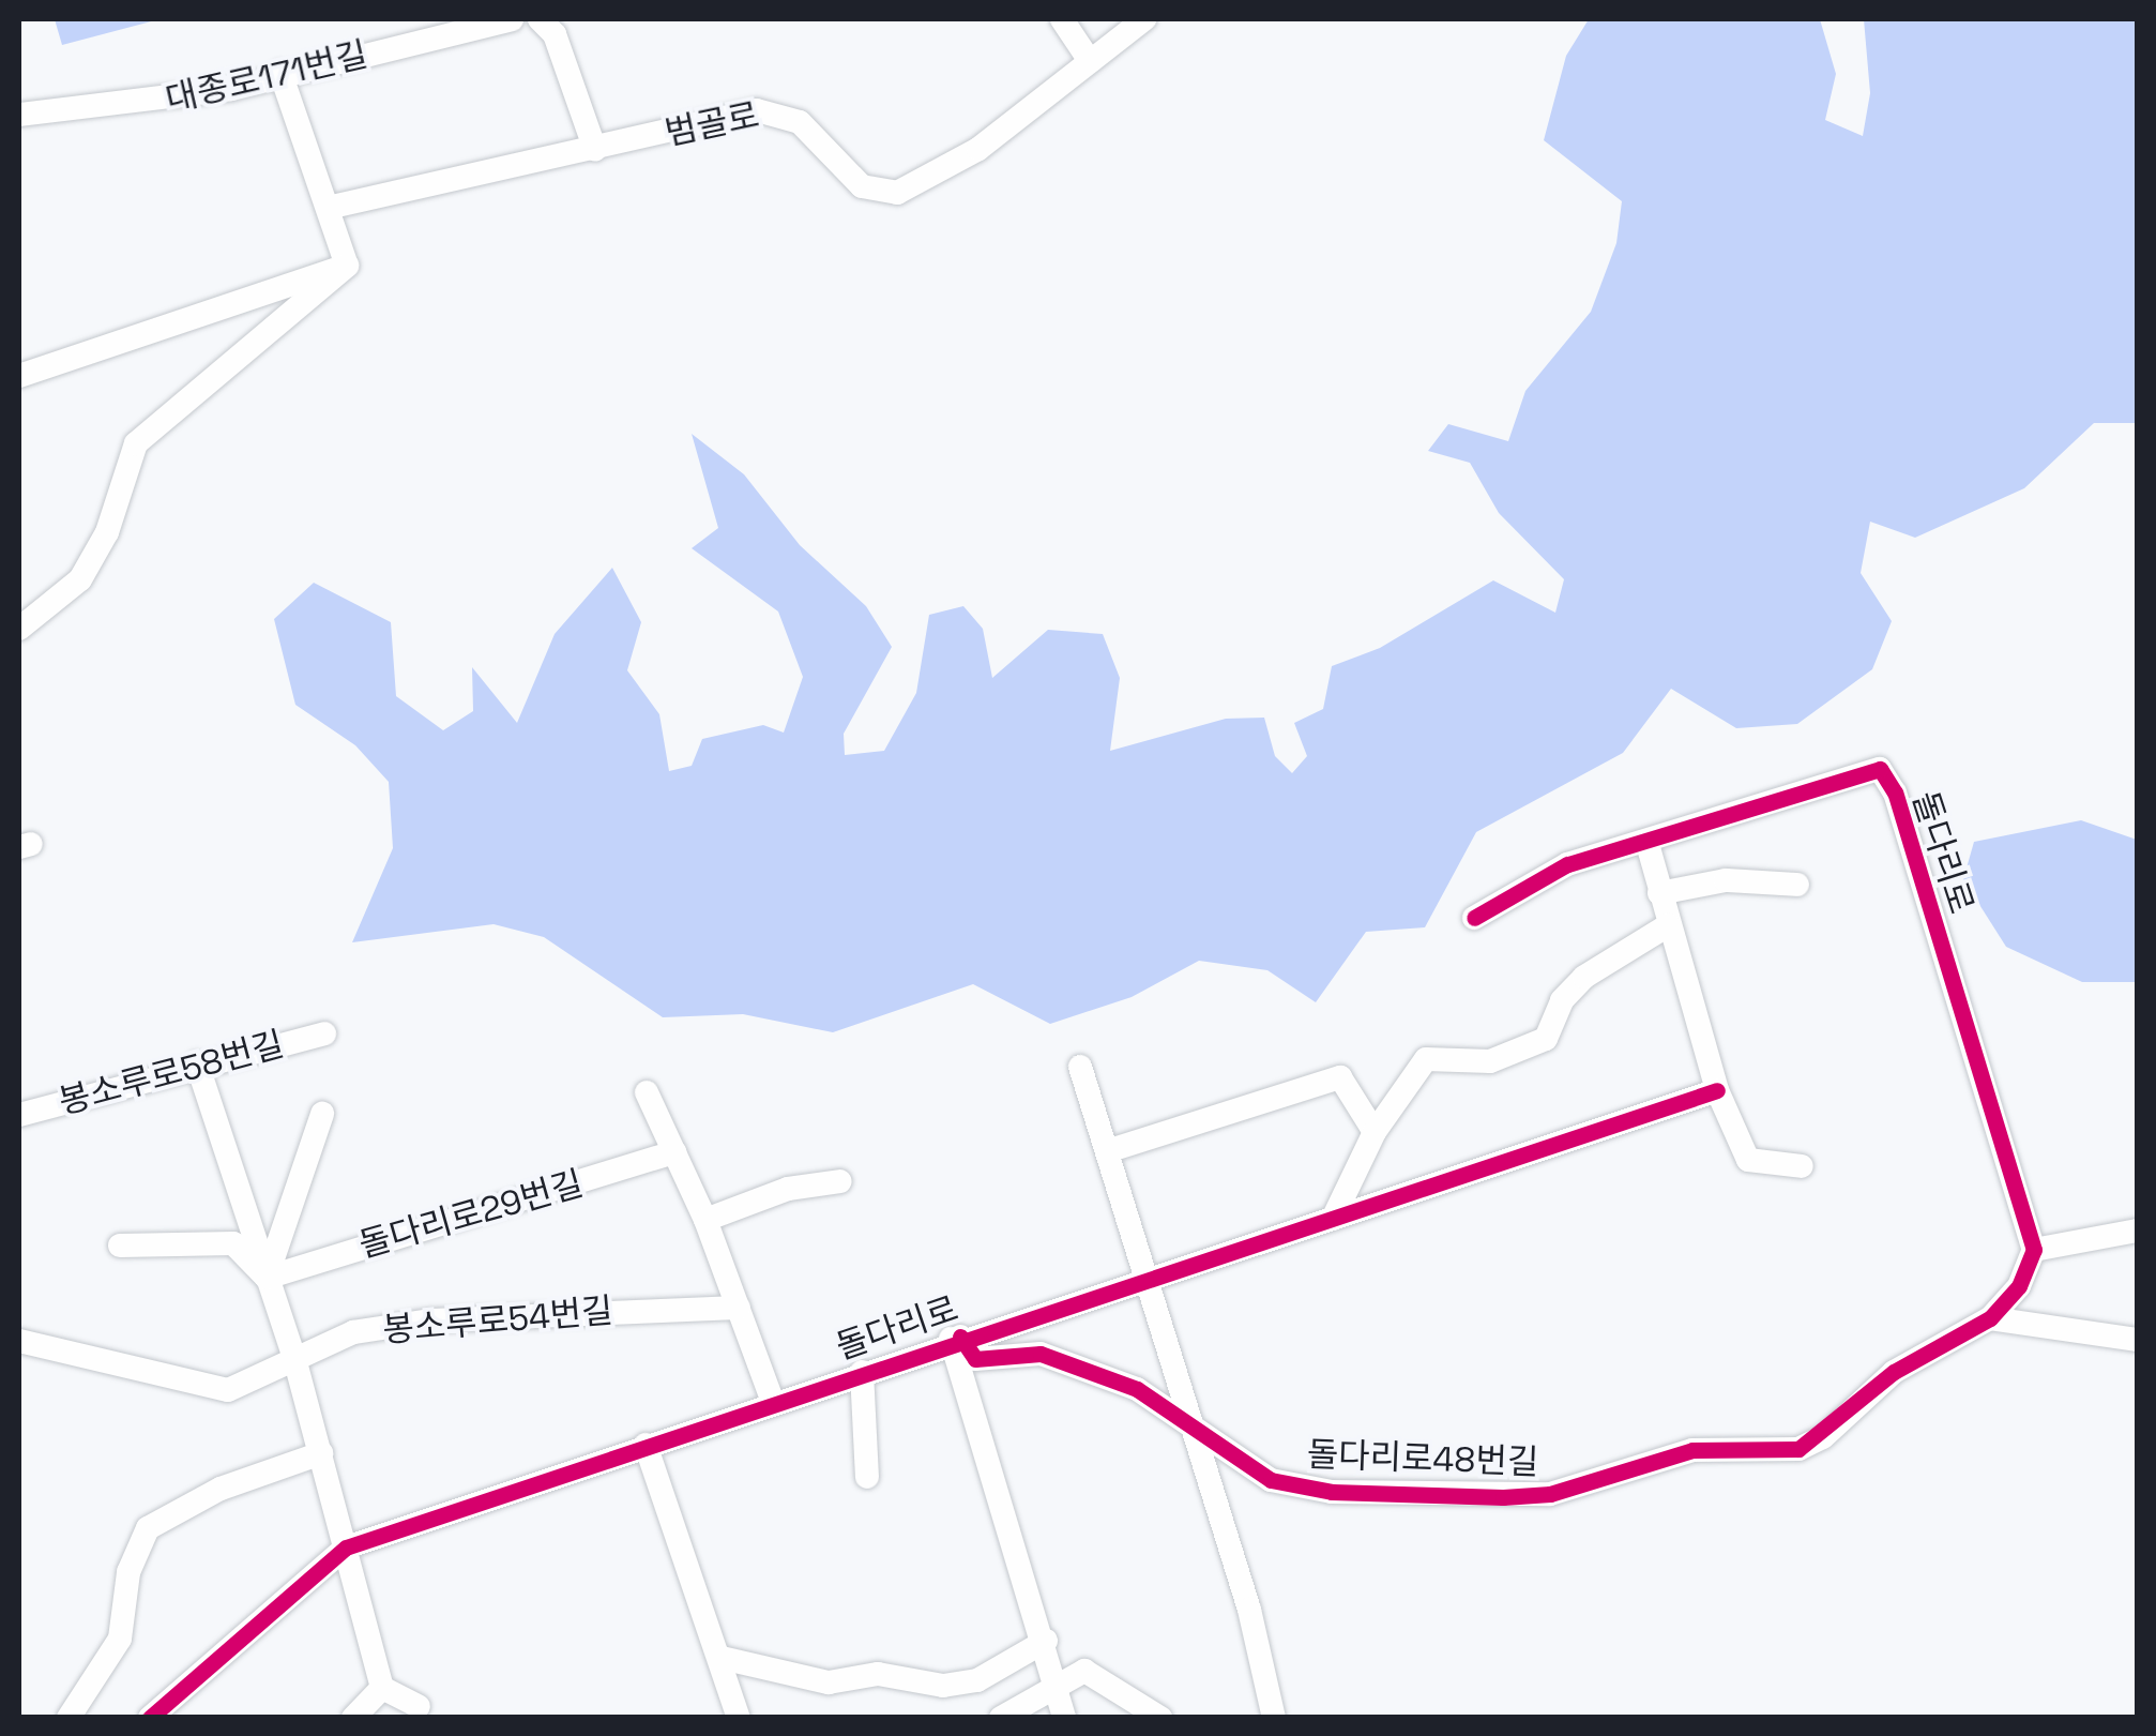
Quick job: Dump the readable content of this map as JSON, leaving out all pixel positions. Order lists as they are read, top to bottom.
{
  "streets": {
    "street": [
      "대종로171번길",
      "범골로",
      "돌다리로",
      "봉소루로58번길",
      "돌다리로29번길",
      "봉소루로54번길",
      "돌다리로48번길"
    ]
  },
  "crossings": [
    ["돌다리로", "돌다리로48번길"]
  ]
}
